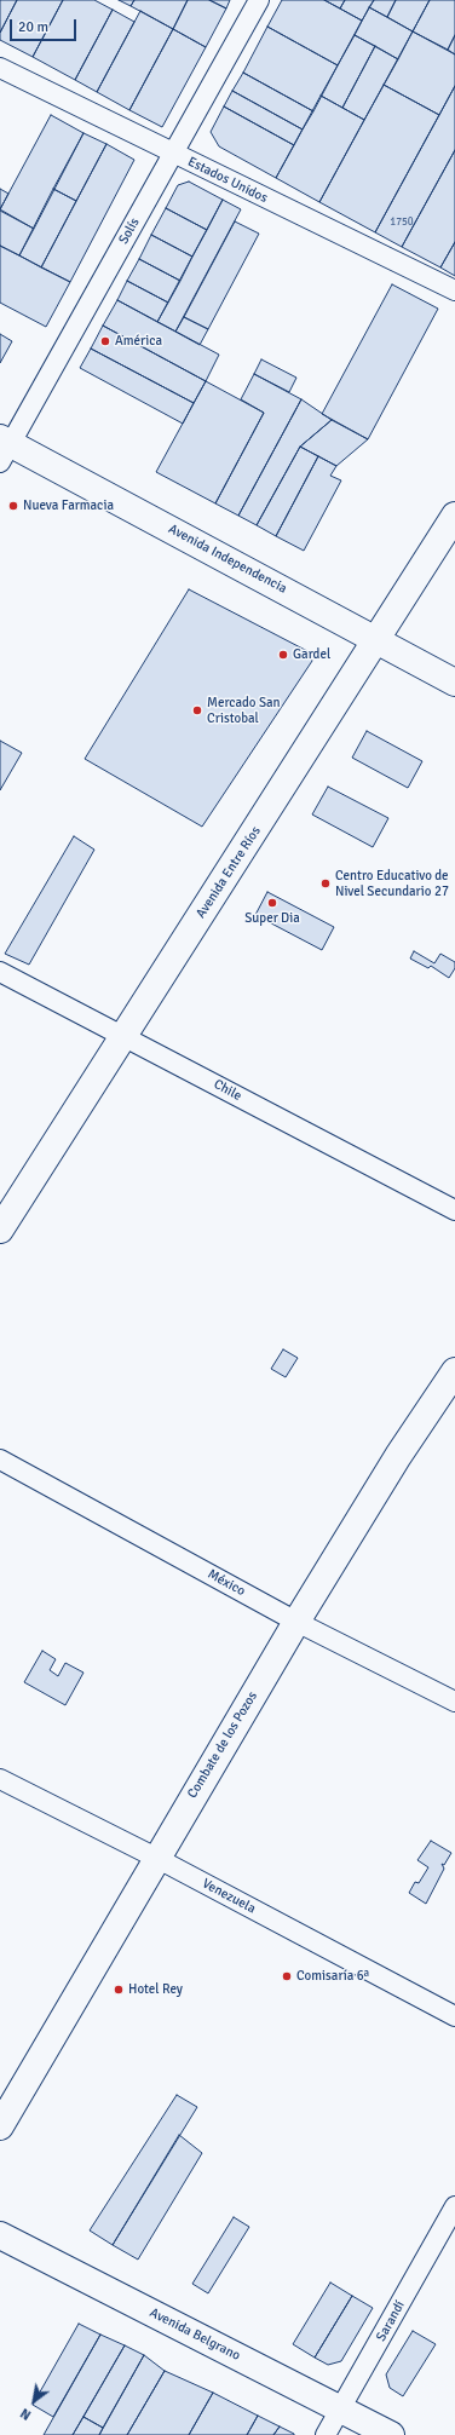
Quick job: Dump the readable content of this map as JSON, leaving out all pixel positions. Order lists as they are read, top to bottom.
{
  "streets": {
    "main road": [
      "Avenida Independencia",
      "Avenida Entre Ríos",
      "Combate de los Pozos",
      "Avenida Belgrano"
    ],
    "street": [
      "Estados Unidos",
      "Solís",
      "Chile",
      "México",
      "Venezuela",
      "Sarandí"
    ]
  },
  "crossings": [
    ["Estados Unidos", "Solís"],
    ["Solís", "Avenida Independencia"],
    ["Avenida Independencia", "Avenida Entre Ríos"],
    ["Avenida Entre Ríos", "Chile"],
    ["México", "Combate de los Pozos"],
    ["Combate de los Pozos", "Venezuela"],
    ["Sarandí", "Avenida Belgrano"]
  ],
  "places": [
    "América",
    "Nueva Farmacia",
    "Gardel",
    "Mercado San Cristobal",
    "Centro Educativo de Nivel Secundario 27",
    "Super Dia",
    "Comisaría 6ª",
    "Hotel Rey"
  ],
  "house_numbers": ["1750"],
  "scale_bar": "20 m",
  "north": "bottom left"
}
